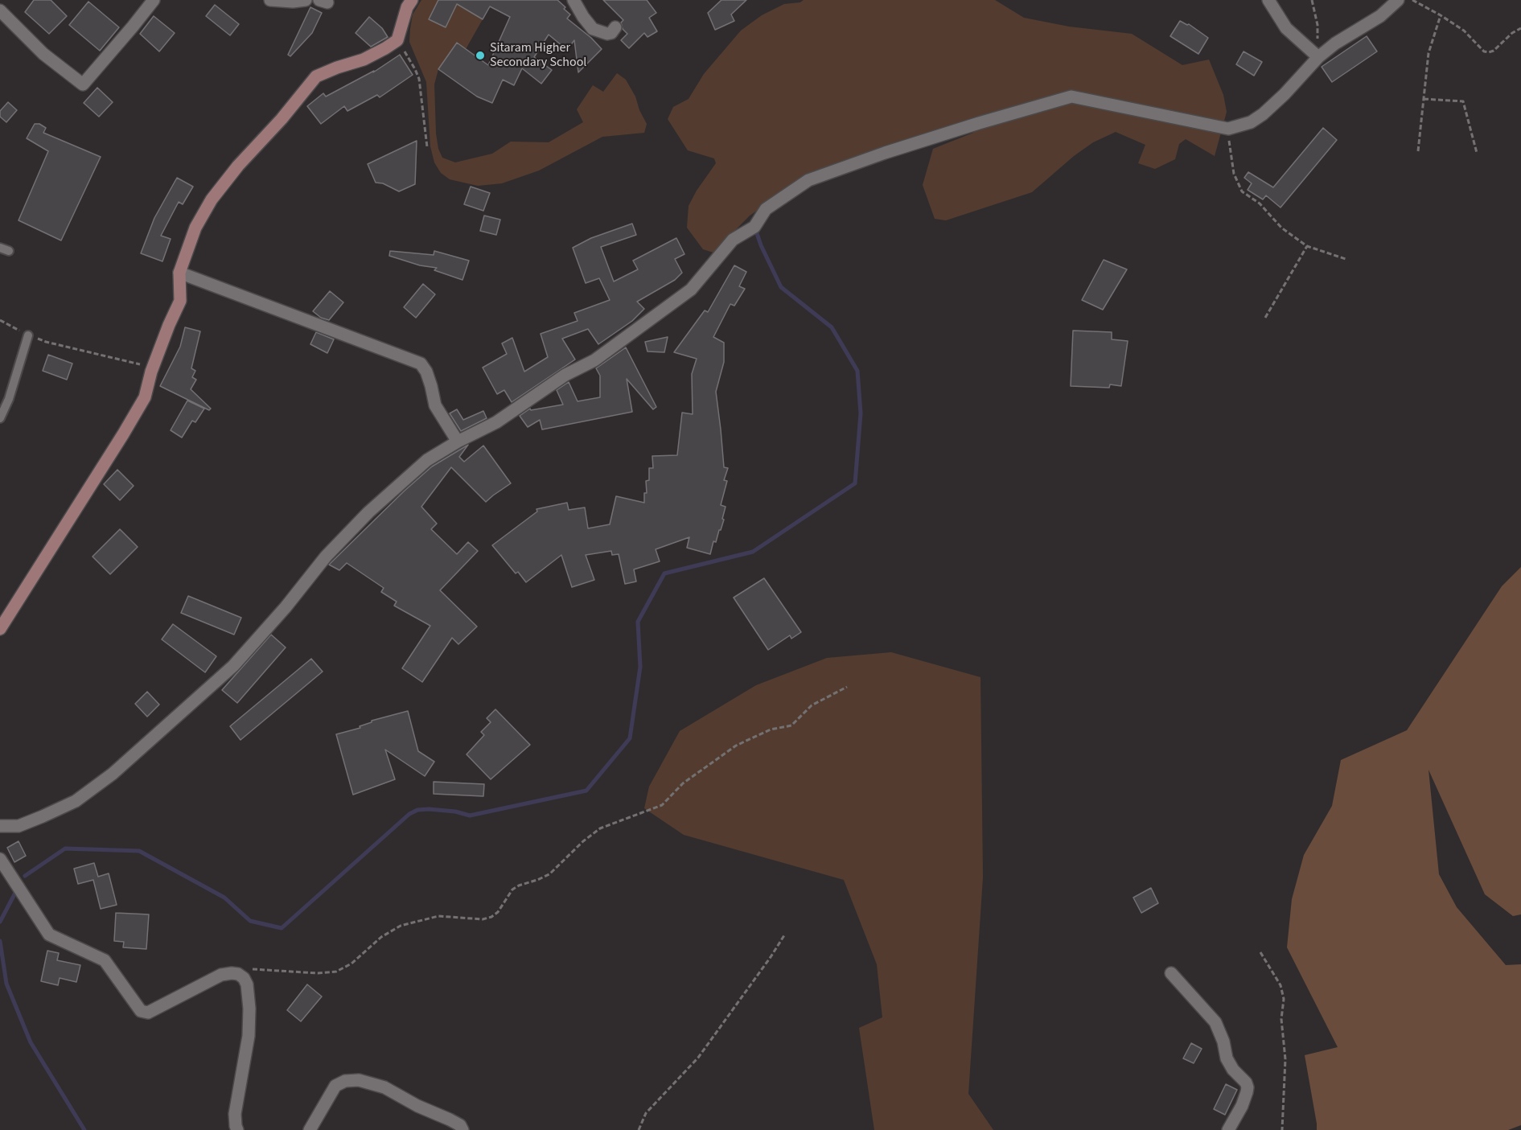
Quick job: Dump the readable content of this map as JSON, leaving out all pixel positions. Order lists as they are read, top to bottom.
{
  "places": ["Sitaram Higher Secondary School"]
}
